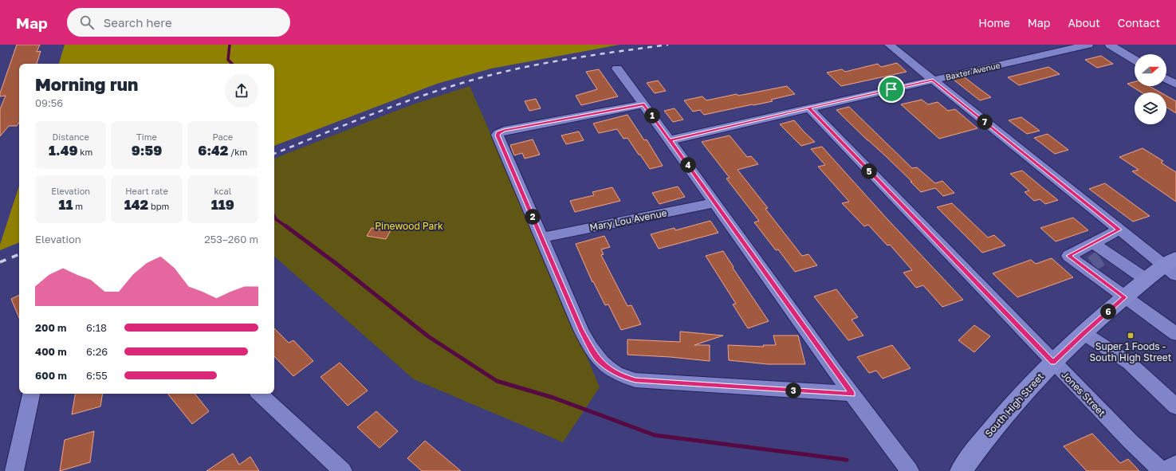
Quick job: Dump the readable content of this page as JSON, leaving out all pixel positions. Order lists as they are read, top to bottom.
{
  "streets": {
    "main road": ["South High Street"],
    "street": ["Baxter Avenue", "Mary Lou Avenue", "Jones Street"]
  },
  "crossings": [
    ["Baxter Avenue", "Jones Street"],
    ["Jones Street", "South High Street"]
  ],
  "parks": ["Pinewood Park"],
  "places": {
    "transit": ["Super 1 Foods - South High Street"]
  },
  "north": "right",
  "page": {
    "header": "Map",
    "search": "Search here",
    "nav": [
      "Home",
      "Map",
      "About",
      "Contact"
    ],
    "heading": ["Morning run", "09:56"],
    "pins": [
      "1",
      "7",
      "4",
      "5",
      "2",
      "6",
      "3"
    ],
    "stats": [
      ["Distance", "1.49 km"],
      ["Time", "9:59"],
      ["Pace", "6:42 /km"],
      ["Elevation", "11 m"],
      ["Heart rate", "142 bpm"],
      ["kcal", "119"]
    ],
    "chart": ["Elevation", "253–260 m"],
    "list": [
      {
        "name": "200 m",
        "note": "6:18"
      },
      {
        "name": "400 m",
        "note": "6:26"
      },
      {
        "name": "600 m",
        "note": "6:55"
      }
    ]
  }
}
